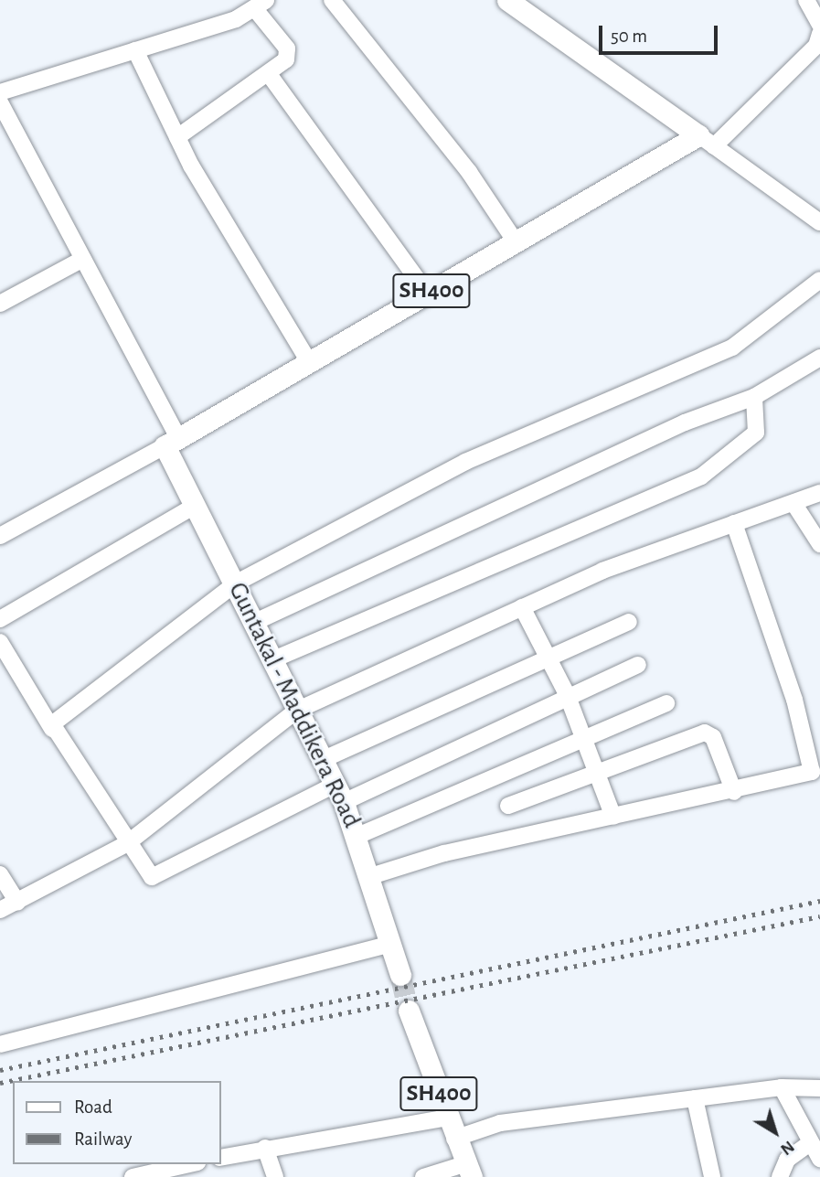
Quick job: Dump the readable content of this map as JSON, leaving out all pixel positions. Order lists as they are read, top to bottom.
{
  "streets": {
    "main road": ["SH400", "Guntakal - Maddikera Road"]
  },
  "crossings": [
    ["SH400", "Guntakal - Maddikera Road"]
  ],
  "legend": ["Road", "Railway"],
  "scale_bar": "50 m",
  "north": "bottom right"
}
